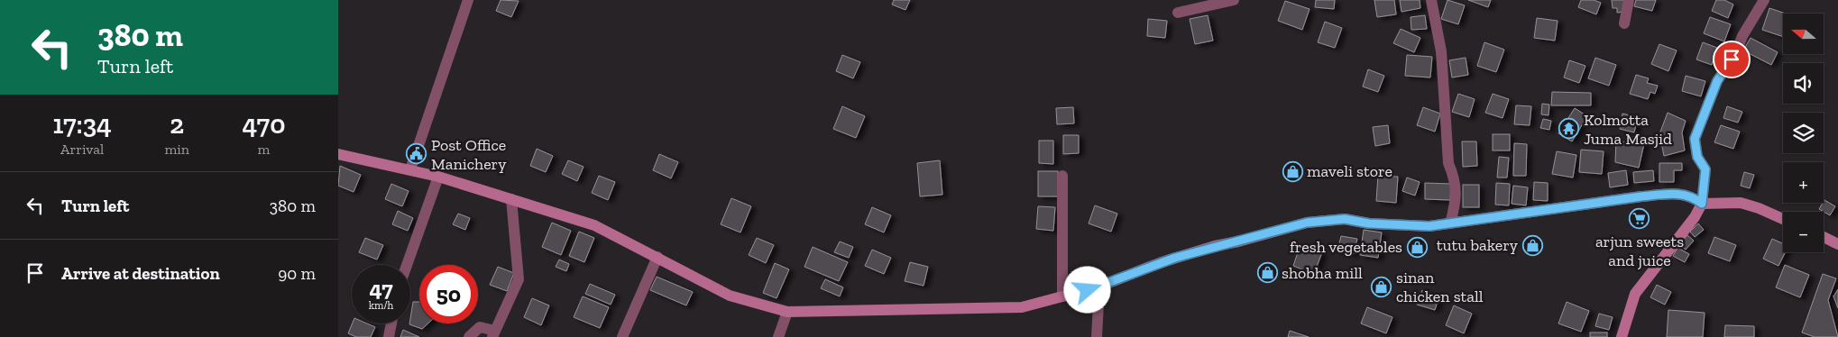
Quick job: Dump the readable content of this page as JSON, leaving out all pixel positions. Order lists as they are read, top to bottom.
{
  "places": {
    "temple": ["Kolmotta Juma Masjid"],
    "public building": ["Post Office Manichery"],
    "shop": [
      "maveli store",
      "tutu bakery",
      "fresh vegetables",
      "shobha mill",
      "sinan chicken stall"
    ],
    "supermarket": ["arjun sweets and juice"]
  },
  "north": "left",
  "page": {
    "turn": ["380 m", "Turn left"],
    "map_buttons": ["+", "−"],
    "eta": [
      "17:34",
      "Arrival",
      "2",
      "min",
      "470",
      "m"
    ],
    "list": [
      {
        "name": "Turn left",
        "value": "380 m"
      },
      {
        "name": "Arrive at destination",
        "value": "90 m"
      }
    ],
    "speed": "47 km/h",
    "limit": "50"
  }
}
